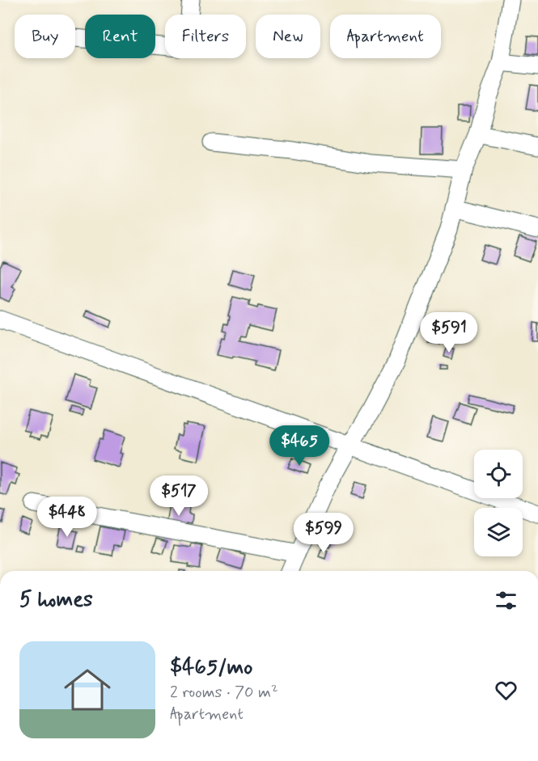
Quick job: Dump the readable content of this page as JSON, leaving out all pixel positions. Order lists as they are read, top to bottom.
{
  "page": {
    "chip": [
      "Buy",
      "Rent",
      "Filters",
      "New",
      "Apartment"
    ],
    "price": [
      "$591",
      "$465",
      "$517",
      "$448",
      "$599"
    ],
    "heading": "5 homes",
    "list": [
      {
        "name": "$465/mo",
        "note": "2 rooms · 70 m² · Apartment"
      }
    ]
  }
}
